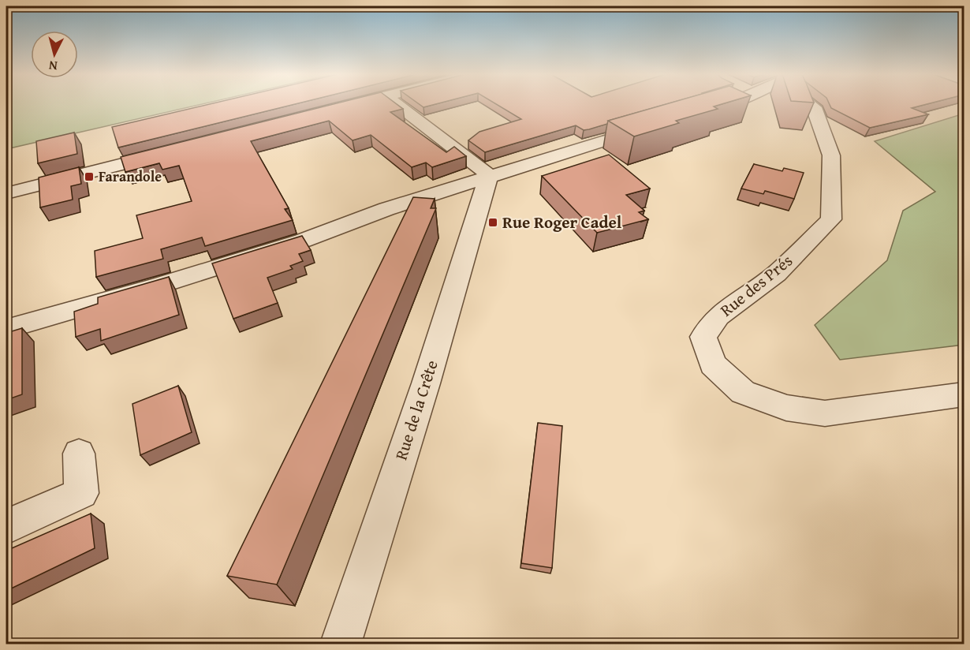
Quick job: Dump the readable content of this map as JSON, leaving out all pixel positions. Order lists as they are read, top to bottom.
{
  "streets": {
    "street": ["Rue des Prés", "Rue de la Crête"]
  },
  "places": {
    "transit": ["Farandole", "Rue Roger Cadel"]
  },
  "north": "bottom"
}
